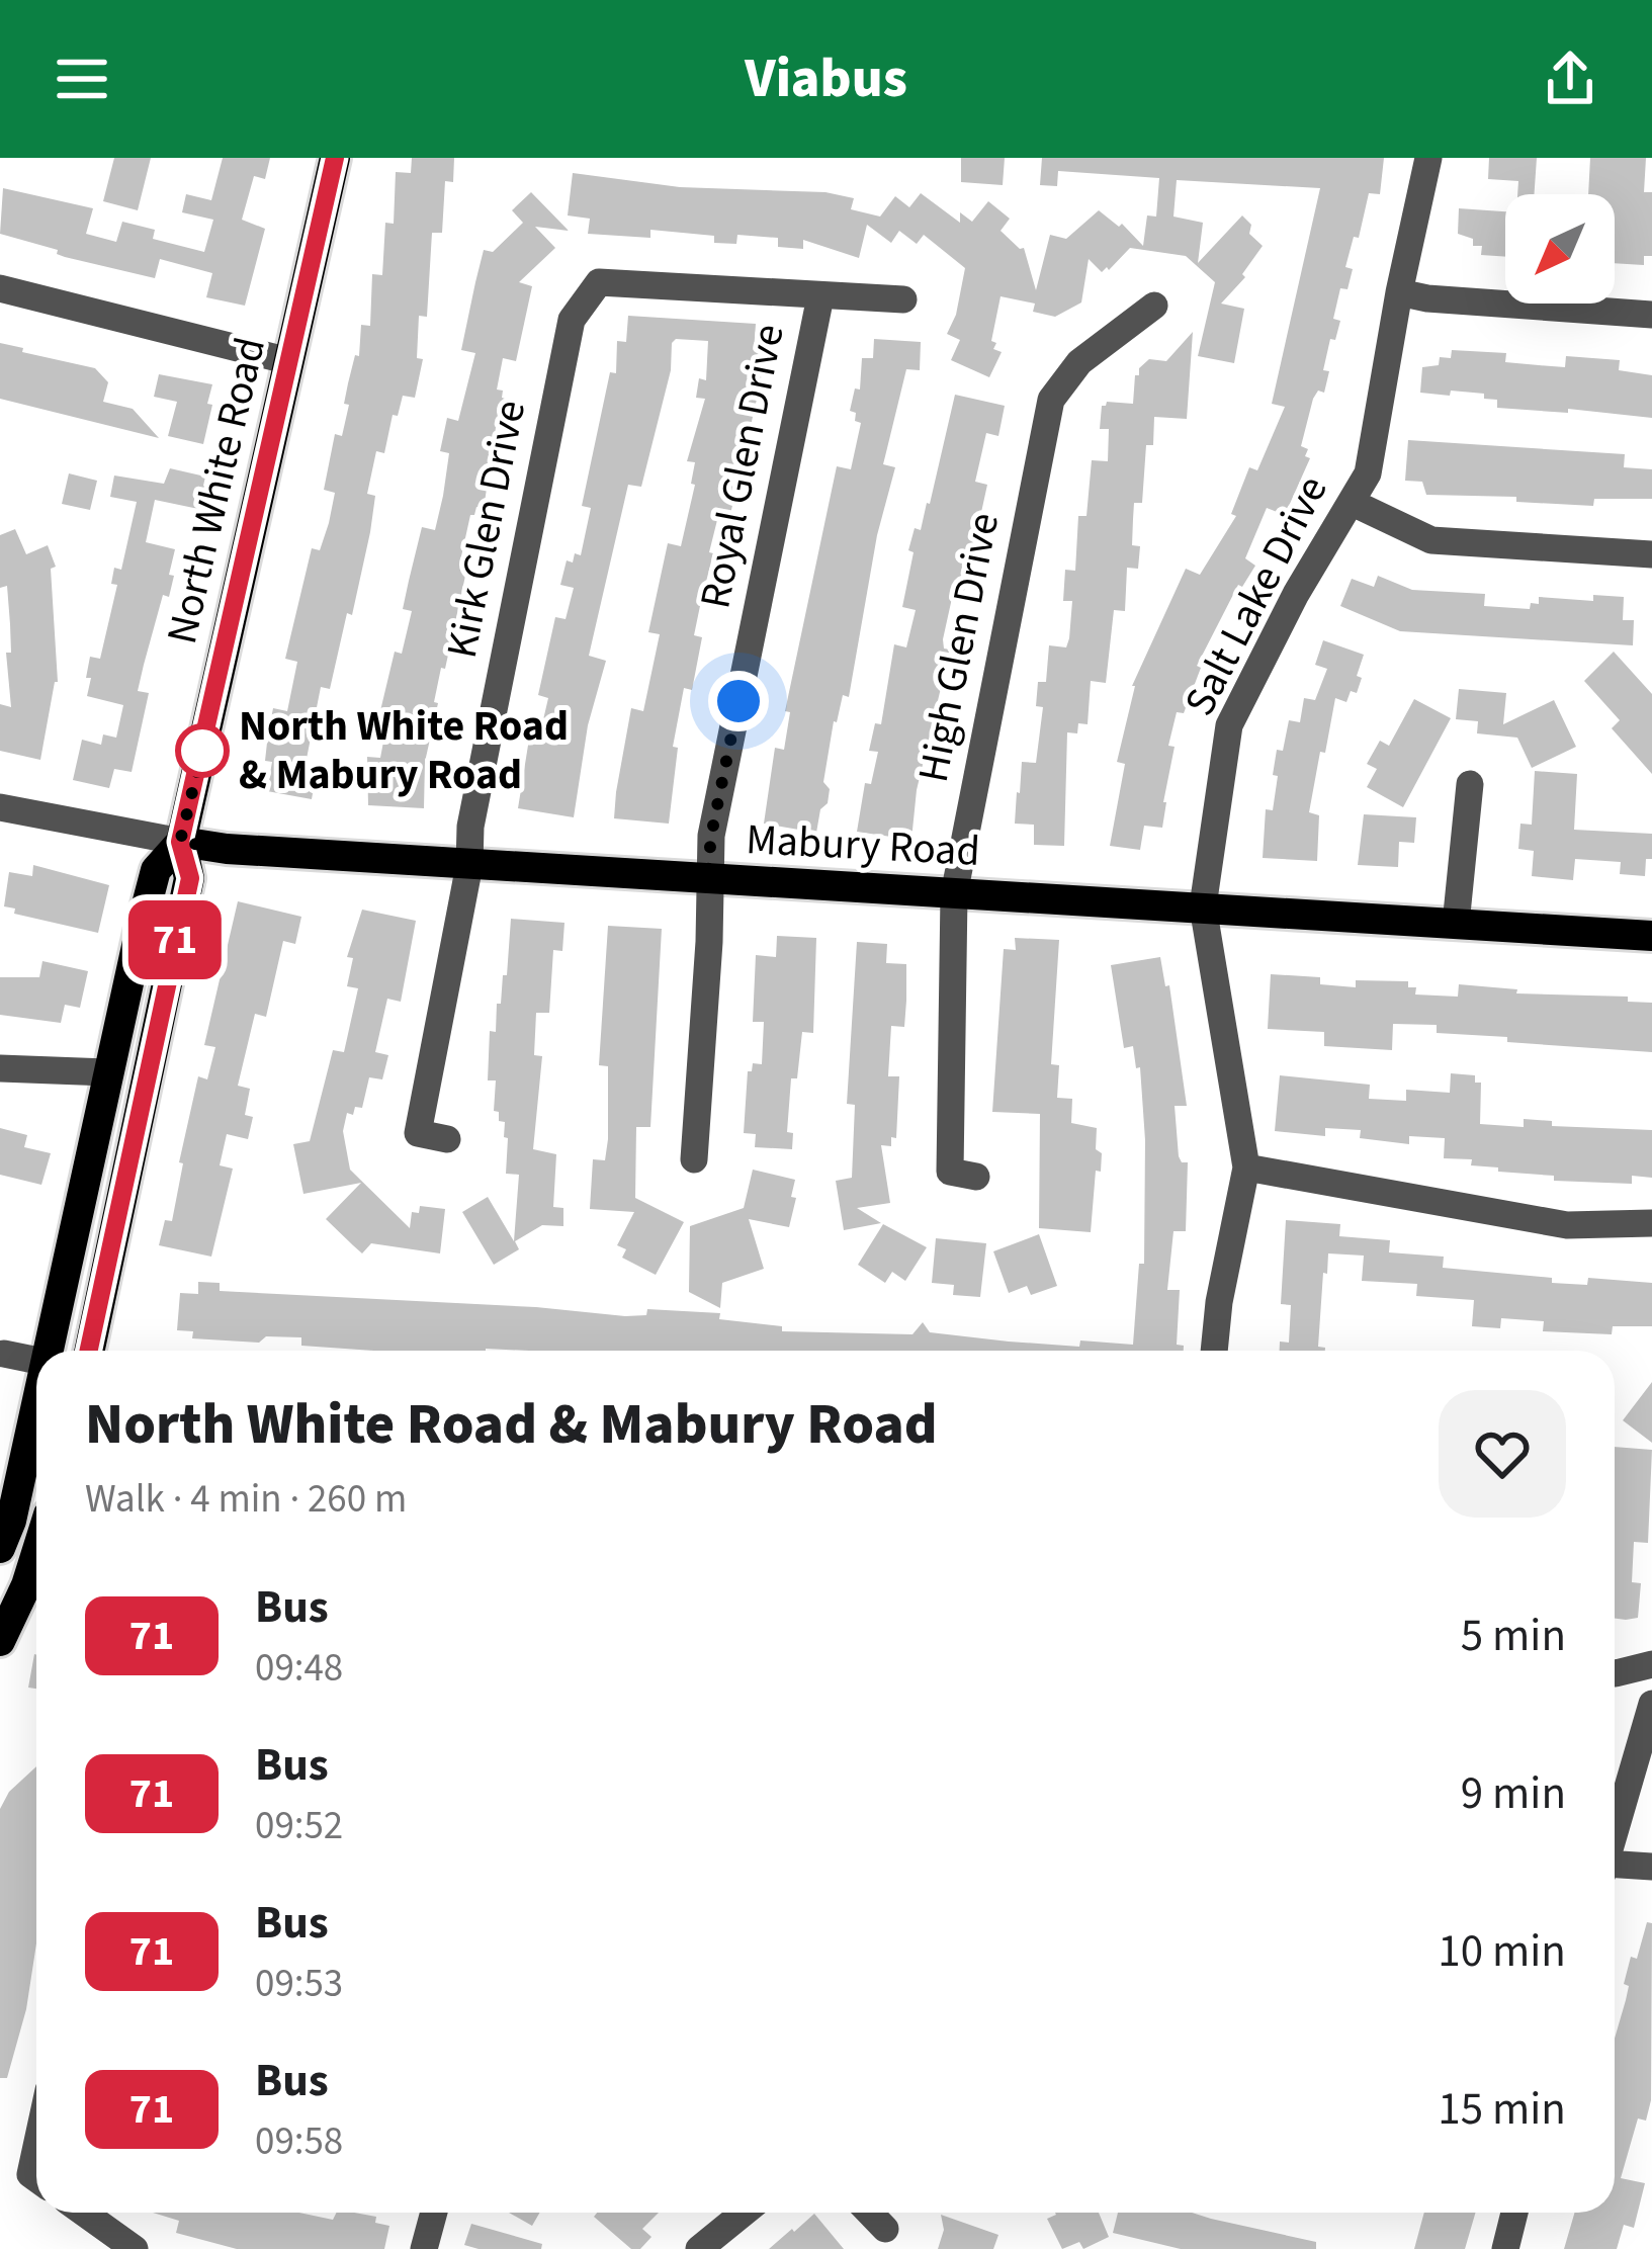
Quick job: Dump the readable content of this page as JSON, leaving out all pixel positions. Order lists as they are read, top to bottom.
{
  "streets": {
    "main road": ["North White Road", "Mabury Road"],
    "street": [
      "Royal Glen Drive",
      "Kirk Glen Drive",
      "Salt Lake Drive",
      "High Glen Drive"
    ]
  },
  "crossings": [
    ["Royal Glen Drive", "Kirk Glen Drive"],
    ["Royal Glen Drive", "Mabury Road"],
    ["North White Road", "Mabury Road"],
    ["Kirk Glen Drive", "Mabury Road"],
    ["Salt Lake Drive", "Mabury Road"],
    ["High Glen Drive", "Mabury Road"]
  ],
  "places": ["North White Road & Mabury Road"],
  "lines": ["bus line 71"],
  "north": "bottom left",
  "page": {
    "header": "Viabus",
    "on_map": "71",
    "heading": ["North White Road & Mabury Road", "Walk · 4 min · 260 m"],
    "list": [
      {
        "mark": "71",
        "name": "Bus",
        "note": "09:48",
        "value": "5 min"
      },
      {
        "mark": "71",
        "name": "Bus",
        "note": "09:52",
        "value": "9 min"
      },
      {
        "mark": "71",
        "name": "Bus",
        "note": "09:53",
        "value": "10 min"
      },
      {
        "mark": "71",
        "name": "Bus",
        "note": "09:58",
        "value": "15 min"
      }
    ]
  }
}
